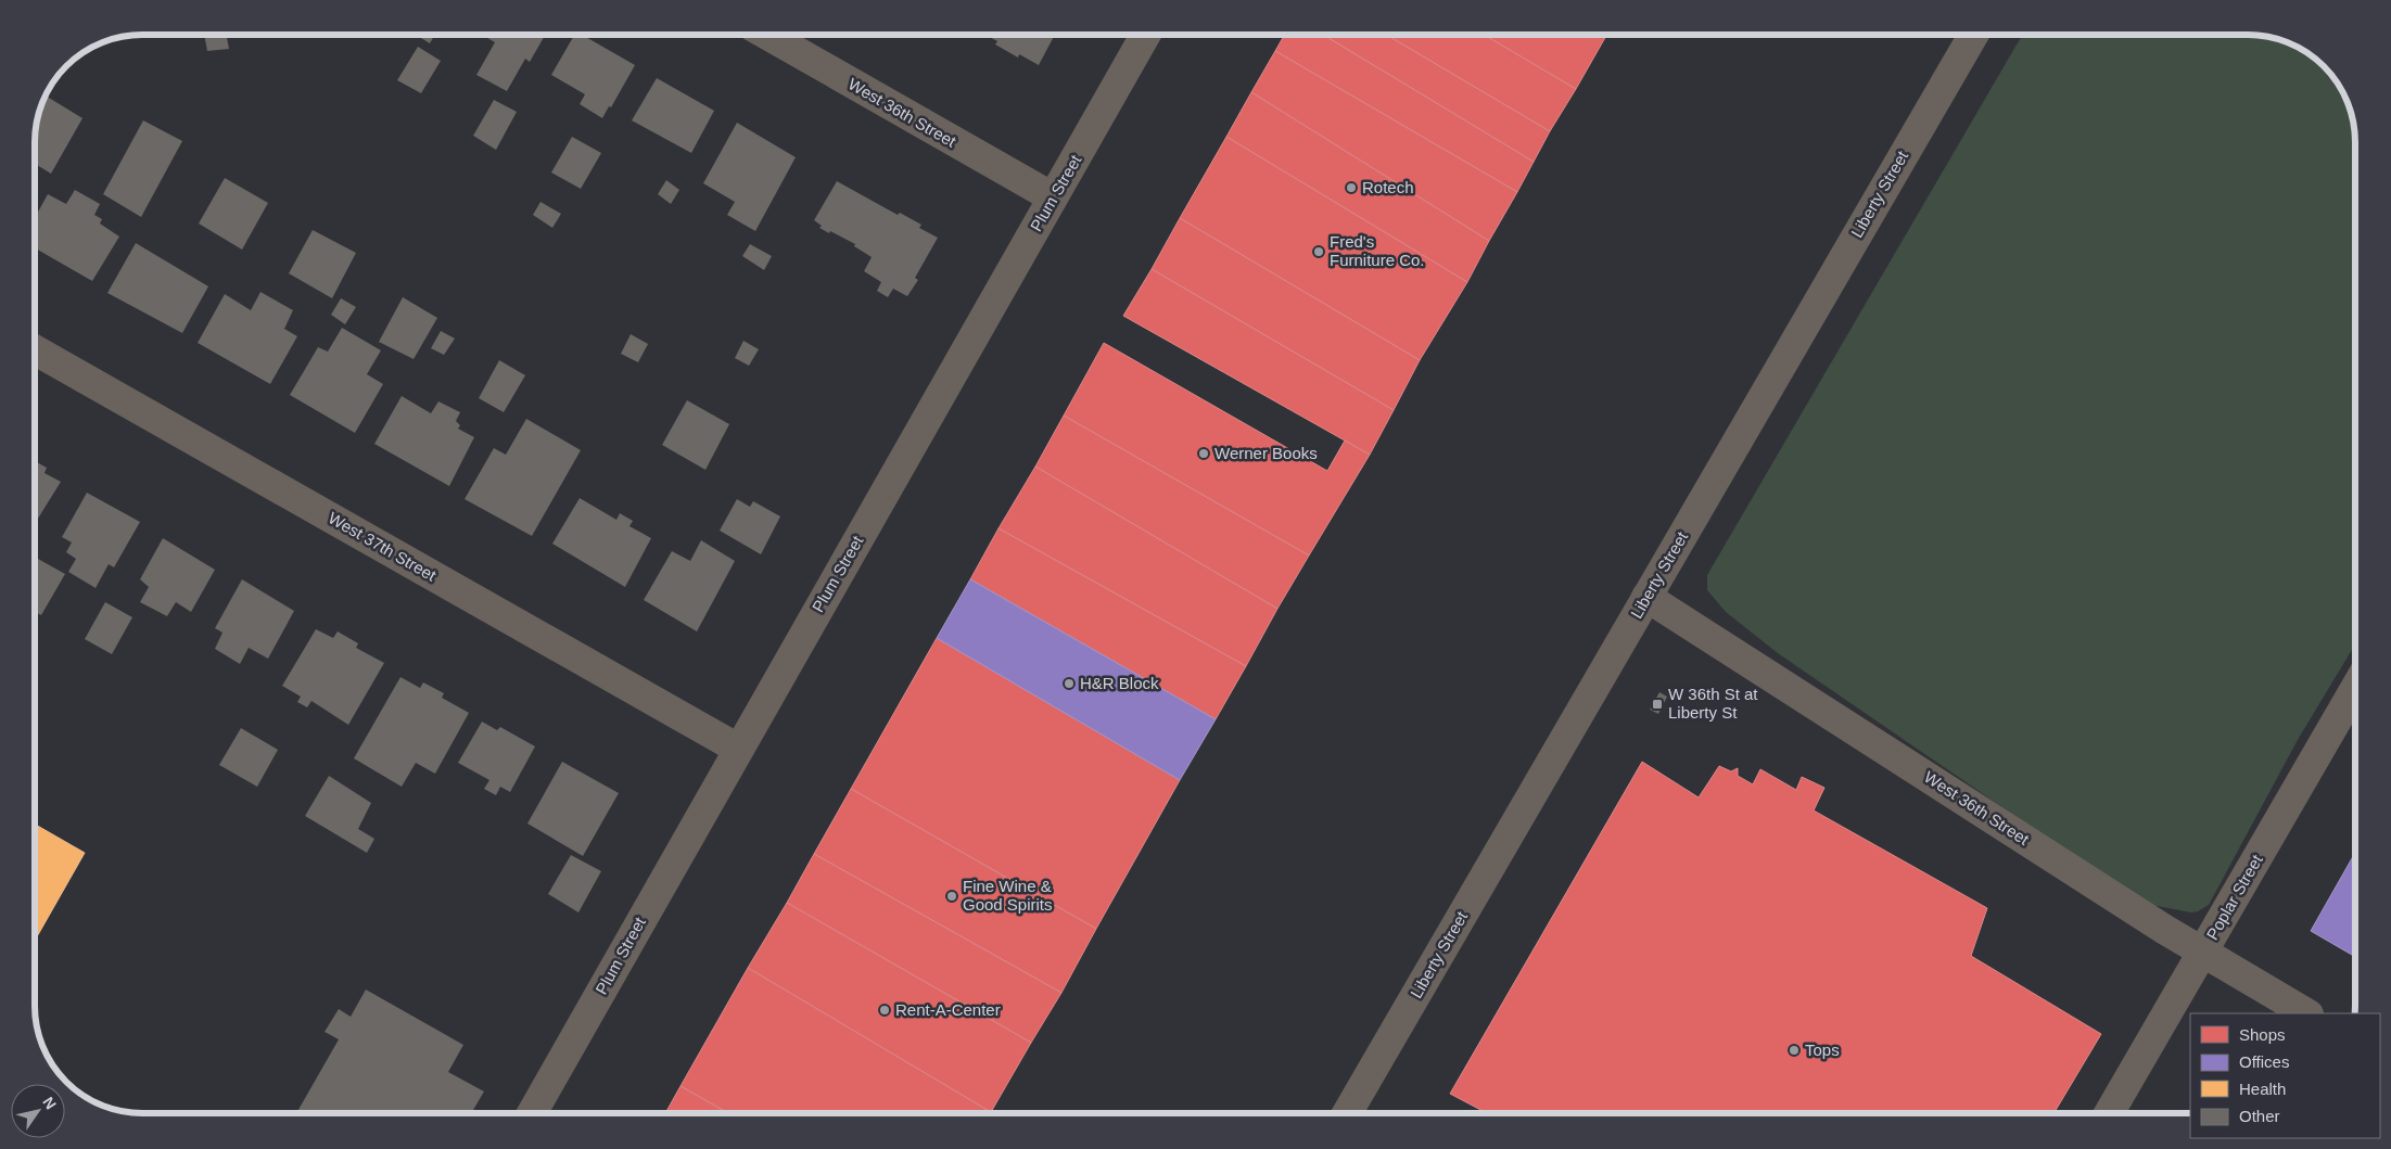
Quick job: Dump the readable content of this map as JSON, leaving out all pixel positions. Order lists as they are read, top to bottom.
{
  "streets": {
    "street": [
      "West 36th Street",
      "Plum Street",
      "Liberty Street",
      "West 37th Street",
      "Poplar Street"
    ]
  },
  "crossings": [
    ["West 36th Street", "Plum Street"],
    ["West 36th Street", "Liberty Street"],
    ["West 36th Street", "Poplar Street"],
    ["Plum Street", "West 37th Street"]
  ],
  "places": {
    "other": [
      "Rotech",
      "Fred's Furniture Co.",
      "Werner Books",
      "H&R Block",
      "Fine Wine & Good Spirits",
      "Rent-A-Center",
      "Tops"
    ],
    "transit": ["W 36th St at Liberty St"]
  },
  "legend": [
    "Shops",
    "Offices",
    "Health",
    "Other"
  ],
  "north": "top right"
}
